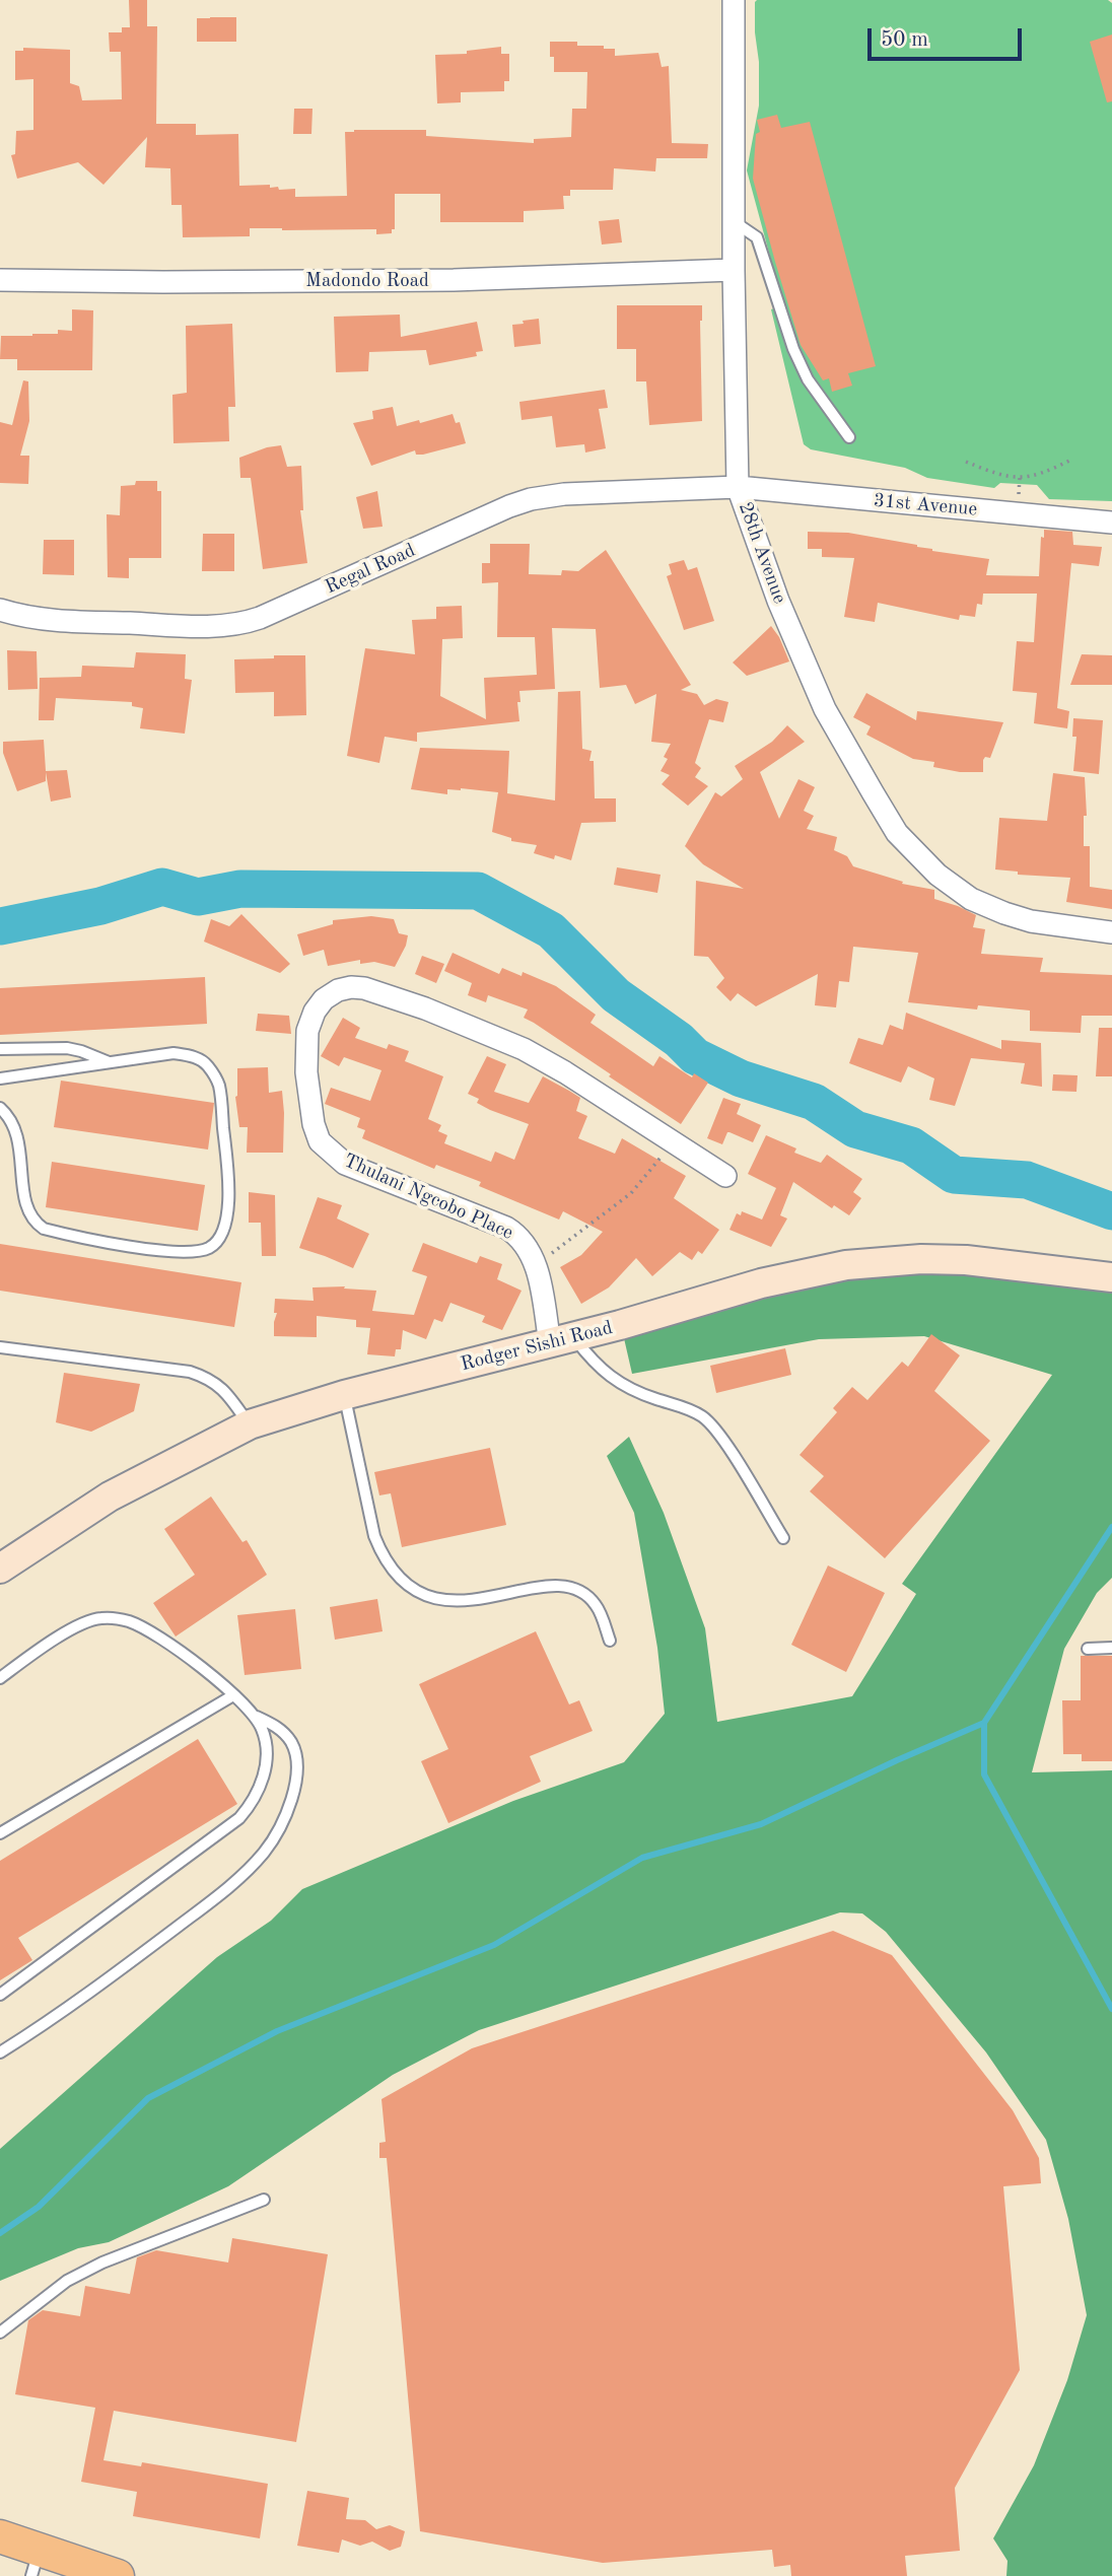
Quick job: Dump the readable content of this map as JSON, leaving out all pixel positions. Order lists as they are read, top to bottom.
{
  "streets": {
    "street": [
      "Madondo Road",
      "31st Avenue",
      "28th Avenue",
      "Regal Road",
      "Thulani Ngcobo Place",
      "Rodger Sishi Road"
    ]
  },
  "crossings": [
    ["Madondo Road", "28th Avenue"],
    ["31st Avenue", "28th Avenue"],
    ["31st Avenue", "Regal Road"],
    ["28th Avenue", "Regal Road"],
    ["Thulani Ngcobo Place", "Rodger Sishi Road"]
  ],
  "scale_bar": "50 m"
}
